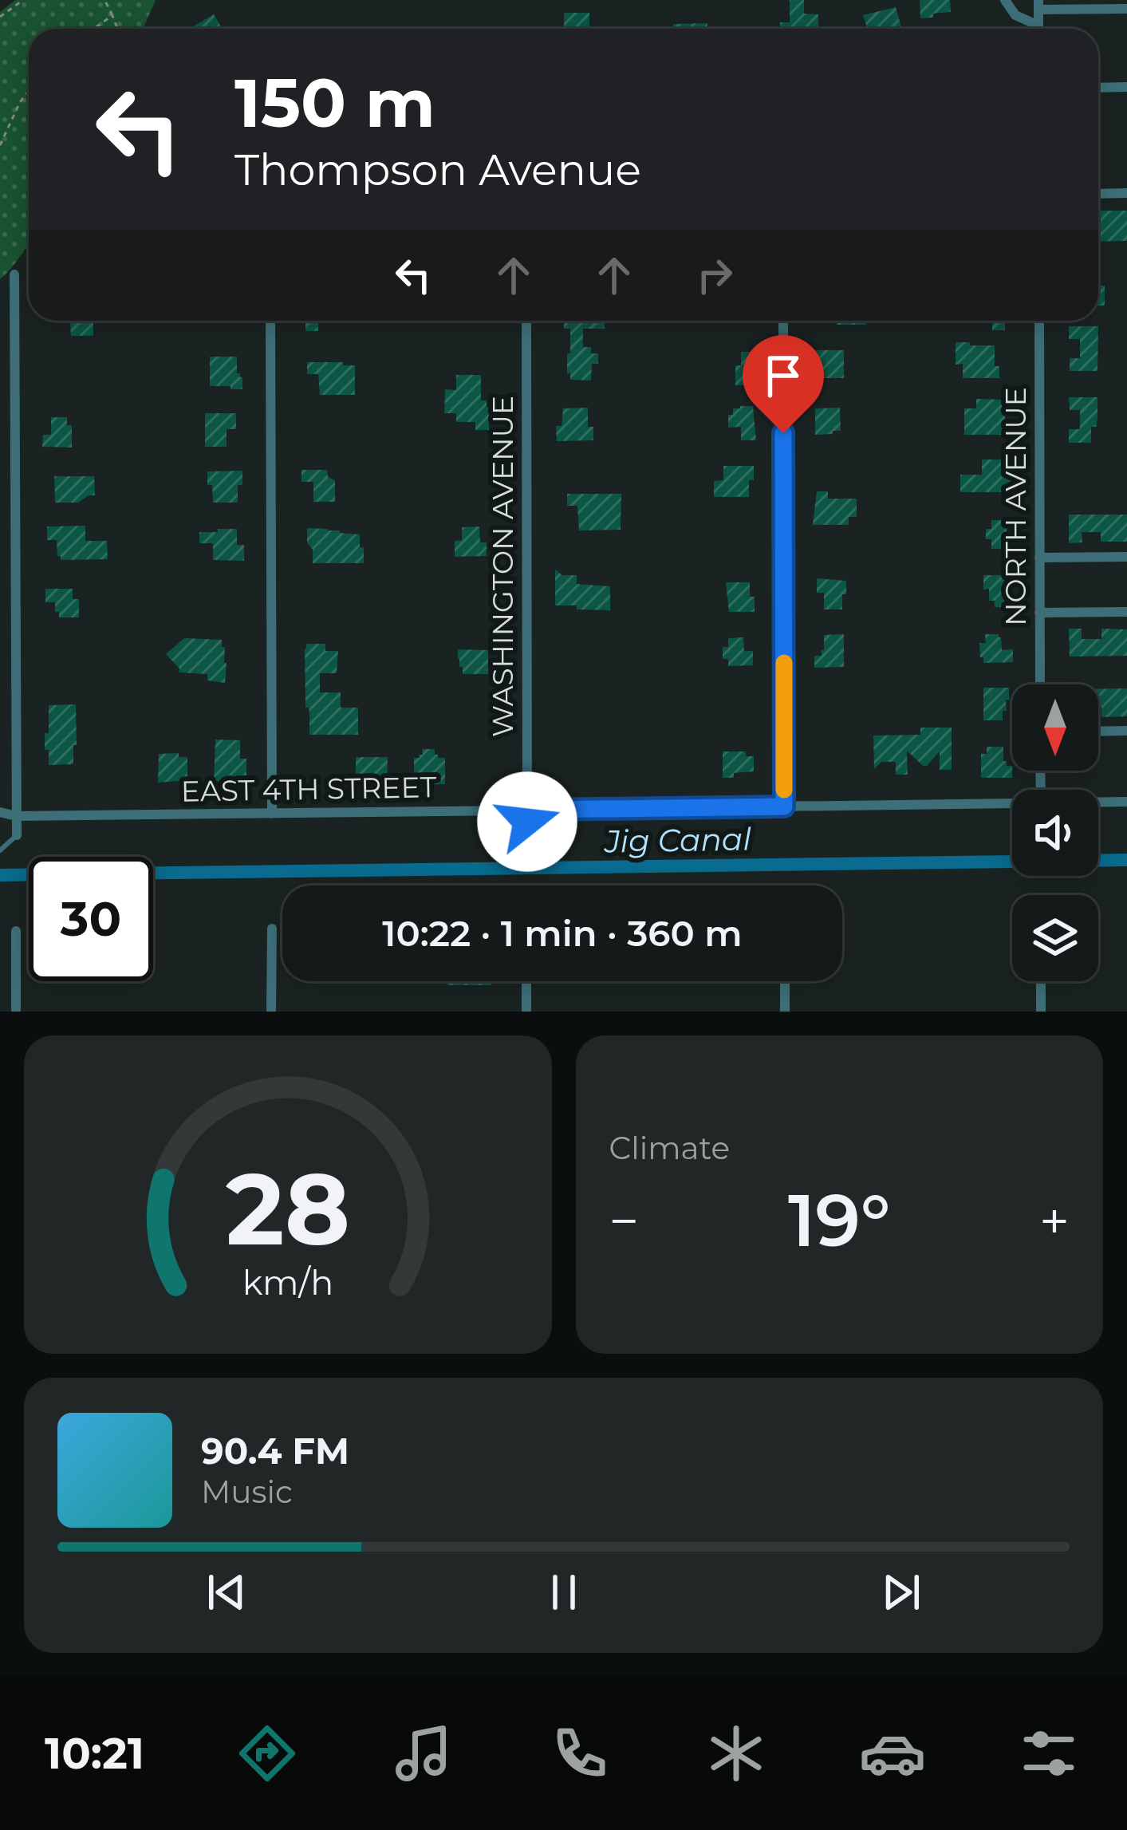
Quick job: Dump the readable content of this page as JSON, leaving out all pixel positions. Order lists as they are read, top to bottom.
{
  "streets": {
    "street": ["NORTH AVENUE", "WASHINGTON AVENUE", "EAST 4TH STREET"]
  },
  "crossings": [
    ["WASHINGTON AVENUE", "EAST 4TH STREET"]
  ],
  "water": ["Jig Canal"],
  "north": "bottom",
  "page": {
    "turn": ["150 m", "Thompson Avenue"],
    "limit": "30",
    "trip": "10:22 · 1 min · 360 m",
    "tile": "Climate",
    "heat": ["−", "19°", "+"],
    "song": ["90.4 FM", "Music"],
    "tabs": "10:21",
    "gauge": ["28", "km/h"]
  }
}
